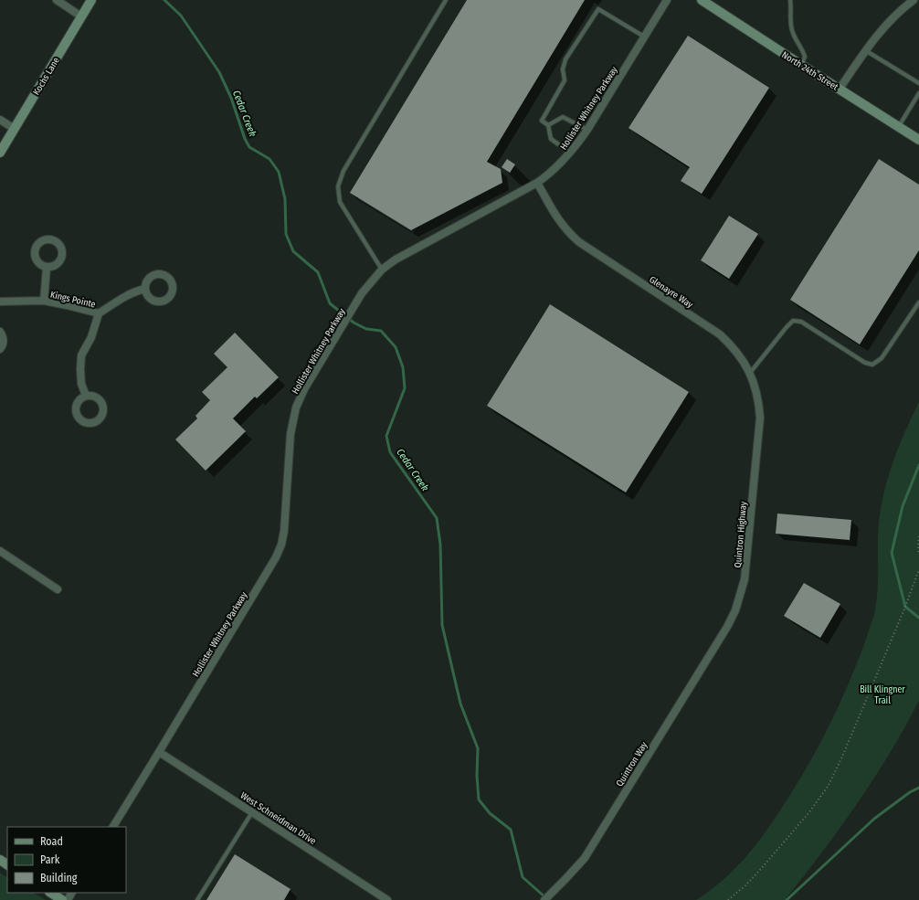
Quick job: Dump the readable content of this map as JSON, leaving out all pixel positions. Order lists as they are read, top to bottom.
{
  "streets": {
    "main road": ["North 24th Street", "Kochs Lane"],
    "street": [
      "Hollister Whitney Parkway",
      "Glenayre Way",
      "Kings Pointe",
      "Quintron Highway",
      "Quintron Way",
      "West Schneidman Drive"
    ]
  },
  "crossings": [
    ["Hollister Whitney Parkway", "Glenayre Way"],
    ["Hollister Whitney Parkway", "West Schneidman Drive"],
    ["Glenayre Way", "Quintron Highway"],
    ["Quintron Highway", "Quintron Way"]
  ],
  "water": ["Cedar Creek"],
  "parks": ["Bill Klingner Trail"],
  "legend": ["Road", "Park", "Building"]
}
